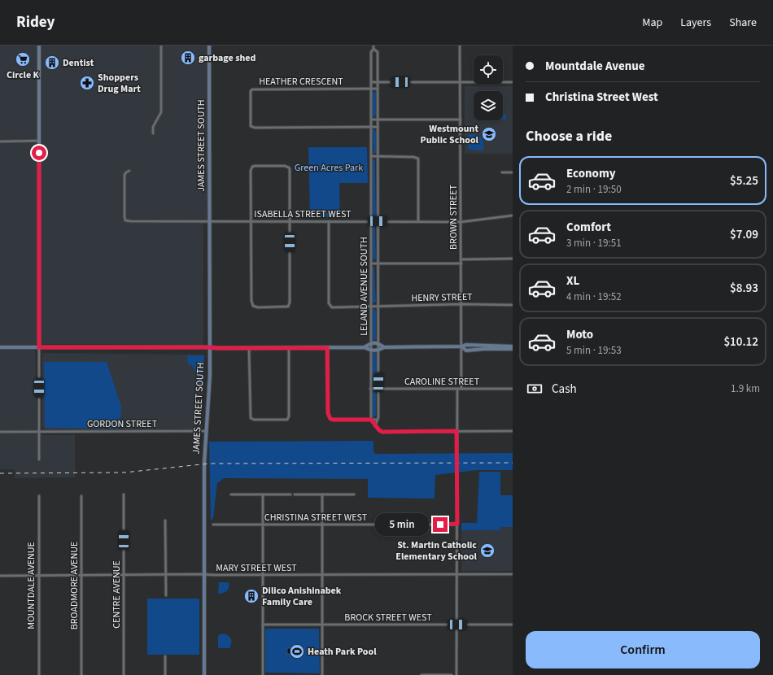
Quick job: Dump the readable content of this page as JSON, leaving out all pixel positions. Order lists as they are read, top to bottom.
{
  "streets": {
    "street": [
      "HEATHER CRESCENT",
      "JAMES STREET SOUTH",
      "ISABELLA STREET WEST",
      "BROWN STREET",
      "LELAND AVENUE SOUTH",
      "HENRY STREET",
      "CAROLINE STREET",
      "GORDON STREET",
      "CHRISTINA STREET WEST",
      "MARY STREET WEST",
      "MOUNTDALE AVENUE",
      "BROADMORE AVENUE",
      "CENTRE AVENUE",
      "BROCK STREET WEST"
    ]
  },
  "crossings": [
    ["HEATHER CRESCENT", "LELAND AVENUE SOUTH"],
    ["JAMES STREET SOUTH", "ISABELLA STREET WEST"],
    ["JAMES STREET SOUTH", "GORDON STREET"],
    ["JAMES STREET SOUTH", "MARY STREET WEST"],
    ["ISABELLA STREET WEST", "BROWN STREET"],
    ["ISABELLA STREET WEST", "LELAND AVENUE SOUTH"],
    ["ISABELLA STREET WEST", "HENRY STREET"],
    ["BROWN STREET", "HENRY STREET"],
    ["BROWN STREET", "CAROLINE STREET"],
    ["LELAND AVENUE SOUTH", "HENRY STREET"],
    ["LELAND AVENUE SOUTH", "CAROLINE STREET"],
    ["MARY STREET WEST", "MOUNTDALE AVENUE"],
    ["MARY STREET WEST", "BROADMORE AVENUE"],
    ["MARY STREET WEST", "CENTRE AVENUE"]
  ],
  "parks": ["Green Acres Park"],
  "places": {
    "building": ["garbage shed", "Dentist", "Dilico Anishinabek Family Care"],
    "supermarket": ["Circle K"],
    "pharmacy": ["Shoppers Drug Mart"],
    "school or university": ["Westmount Public School", "St. Martin Catholic Elementary School"],
    "sports": ["Heath Park Pool"]
  },
  "page": {
    "header": "Ridey",
    "nav": ["Map", "Layers", "Share"],
    "banner": ["Mountdale Avenue", "Christina Street West"],
    "heading": "Choose a ride",
    "list": [
      {
        "name": "Economy",
        "note": "2 min · 19:50",
        "value": "$5.25"
      },
      {
        "name": "Comfort",
        "note": "3 min · 19:51",
        "value": "$7.09"
      },
      {
        "name": "XL",
        "note": "4 min · 19:52",
        "value": "$8.93"
      },
      {
        "name": "Moto",
        "note": "5 min · 19:53",
        "value": "$10.12"
      }
    ],
    "pay": ["Cash", "1.9 km"],
    "bubble": "5 min",
    "buttons": "Confirm"
  }
}
